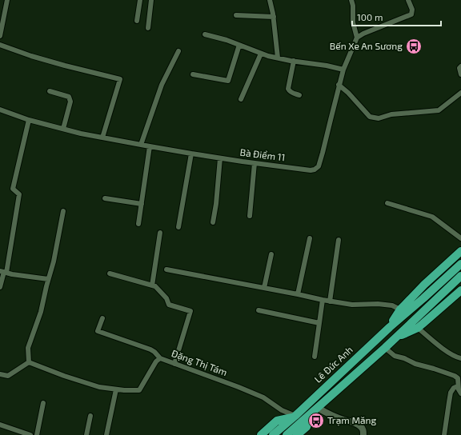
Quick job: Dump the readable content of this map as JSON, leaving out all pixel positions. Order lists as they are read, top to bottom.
{
  "streets": {
    "highway": ["Lê Đức Anh"],
    "street": ["Bà Điểm 11", "Đặng Thị Tám"]
  },
  "crossings": [
    ["Đặng Thị Tám", "Lê Đức Anh"]
  ],
  "places": {
    "bus stop": ["Bến Xe An Sương", "Trạm Măng"]
  },
  "scale_bar": "100 m"
}
